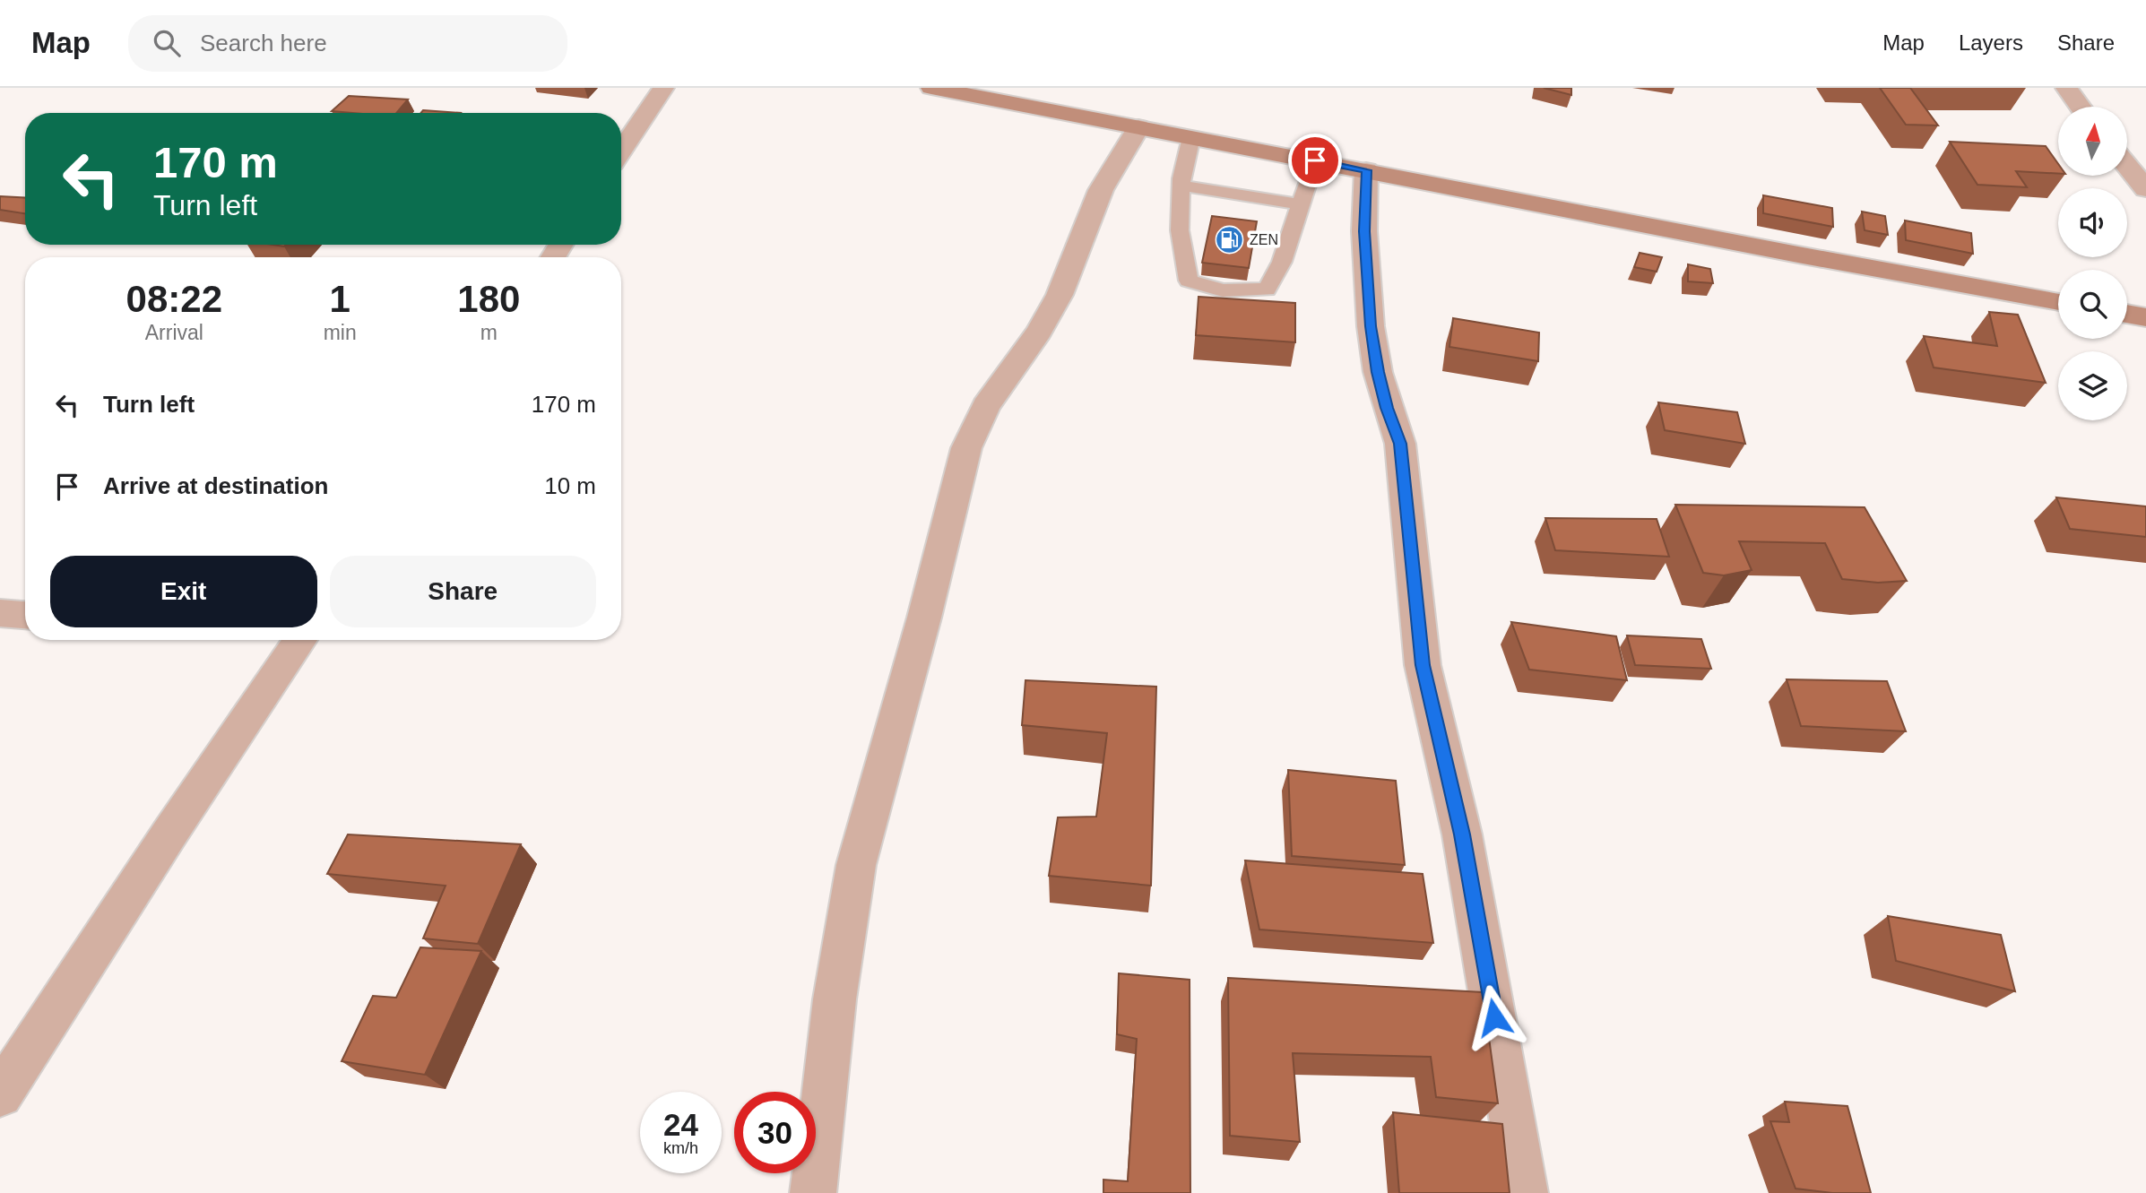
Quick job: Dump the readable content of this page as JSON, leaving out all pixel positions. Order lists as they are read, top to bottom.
{
  "places": {
    "fuel station": ["ZEN"]
  },
  "north": "top",
  "page": {
    "header": "Map",
    "search": "Search here",
    "nav": ["Map", "Layers", "Share"],
    "turn": ["170 m", "Turn left"],
    "eta": [
      "08:22",
      "Arrival",
      "1",
      "min",
      "180",
      "m"
    ],
    "list": [
      {
        "name": "Turn left",
        "value": "170 m"
      },
      {
        "name": "Arrive at destination",
        "value": "10 m"
      }
    ],
    "buttons": ["Exit", "Share"],
    "speed": "24 km/h",
    "limit": "30"
  }
}
